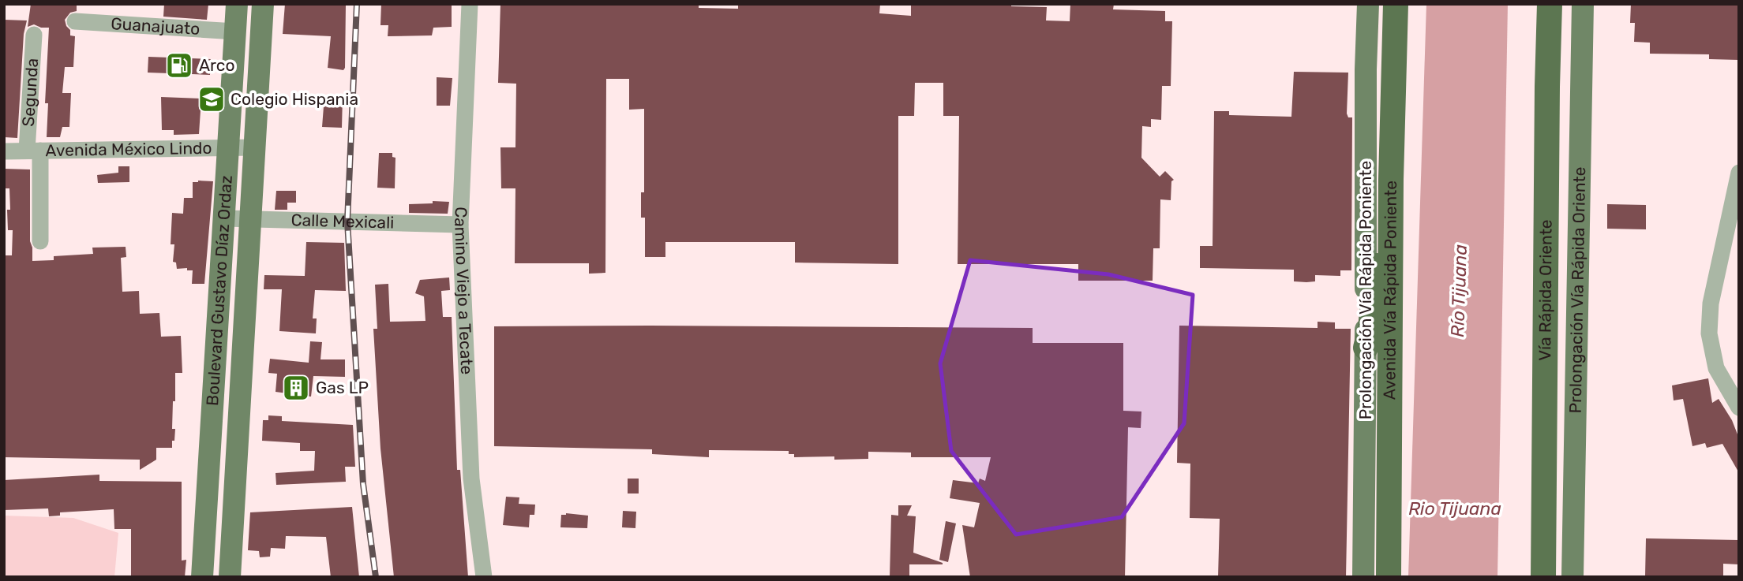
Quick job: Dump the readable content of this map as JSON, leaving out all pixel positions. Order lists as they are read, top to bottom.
{
  "streets": {
    "highway": ["Avenida Vía Rápida Poniente", "Vía Rápida Oriente"],
    "main road": ["Prolongación Vía Rápida Poniente", "Boulevard Gustavo Díaz Ordaz", "Prolongación Vía Rápida Oriente"],
    "street": [
      "Guanajuato",
      "Segunda",
      "Avenida México Lindo",
      "Calle Mexicali",
      "Camino Viejo a Tecate"
    ]
  },
  "crossings": [
    ["Guanajuato", "Boulevard Gustavo Díaz Ordaz"],
    ["Segunda", "Avenida México Lindo"],
    ["Avenida México Lindo", "Boulevard Gustavo Díaz Ordaz"],
    ["Calle Mexicali", "Boulevard Gustavo Díaz Ordaz"],
    ["Calle Mexicali", "Camino Viejo a Tecate"]
  ],
  "water": ["Río Tijuana", "Rio Tijuana"],
  "places": {
    "fuel station": ["Arco"],
    "school or university": ["Colegio Hispania"],
    "building": ["Gas LP"]
  }
}
